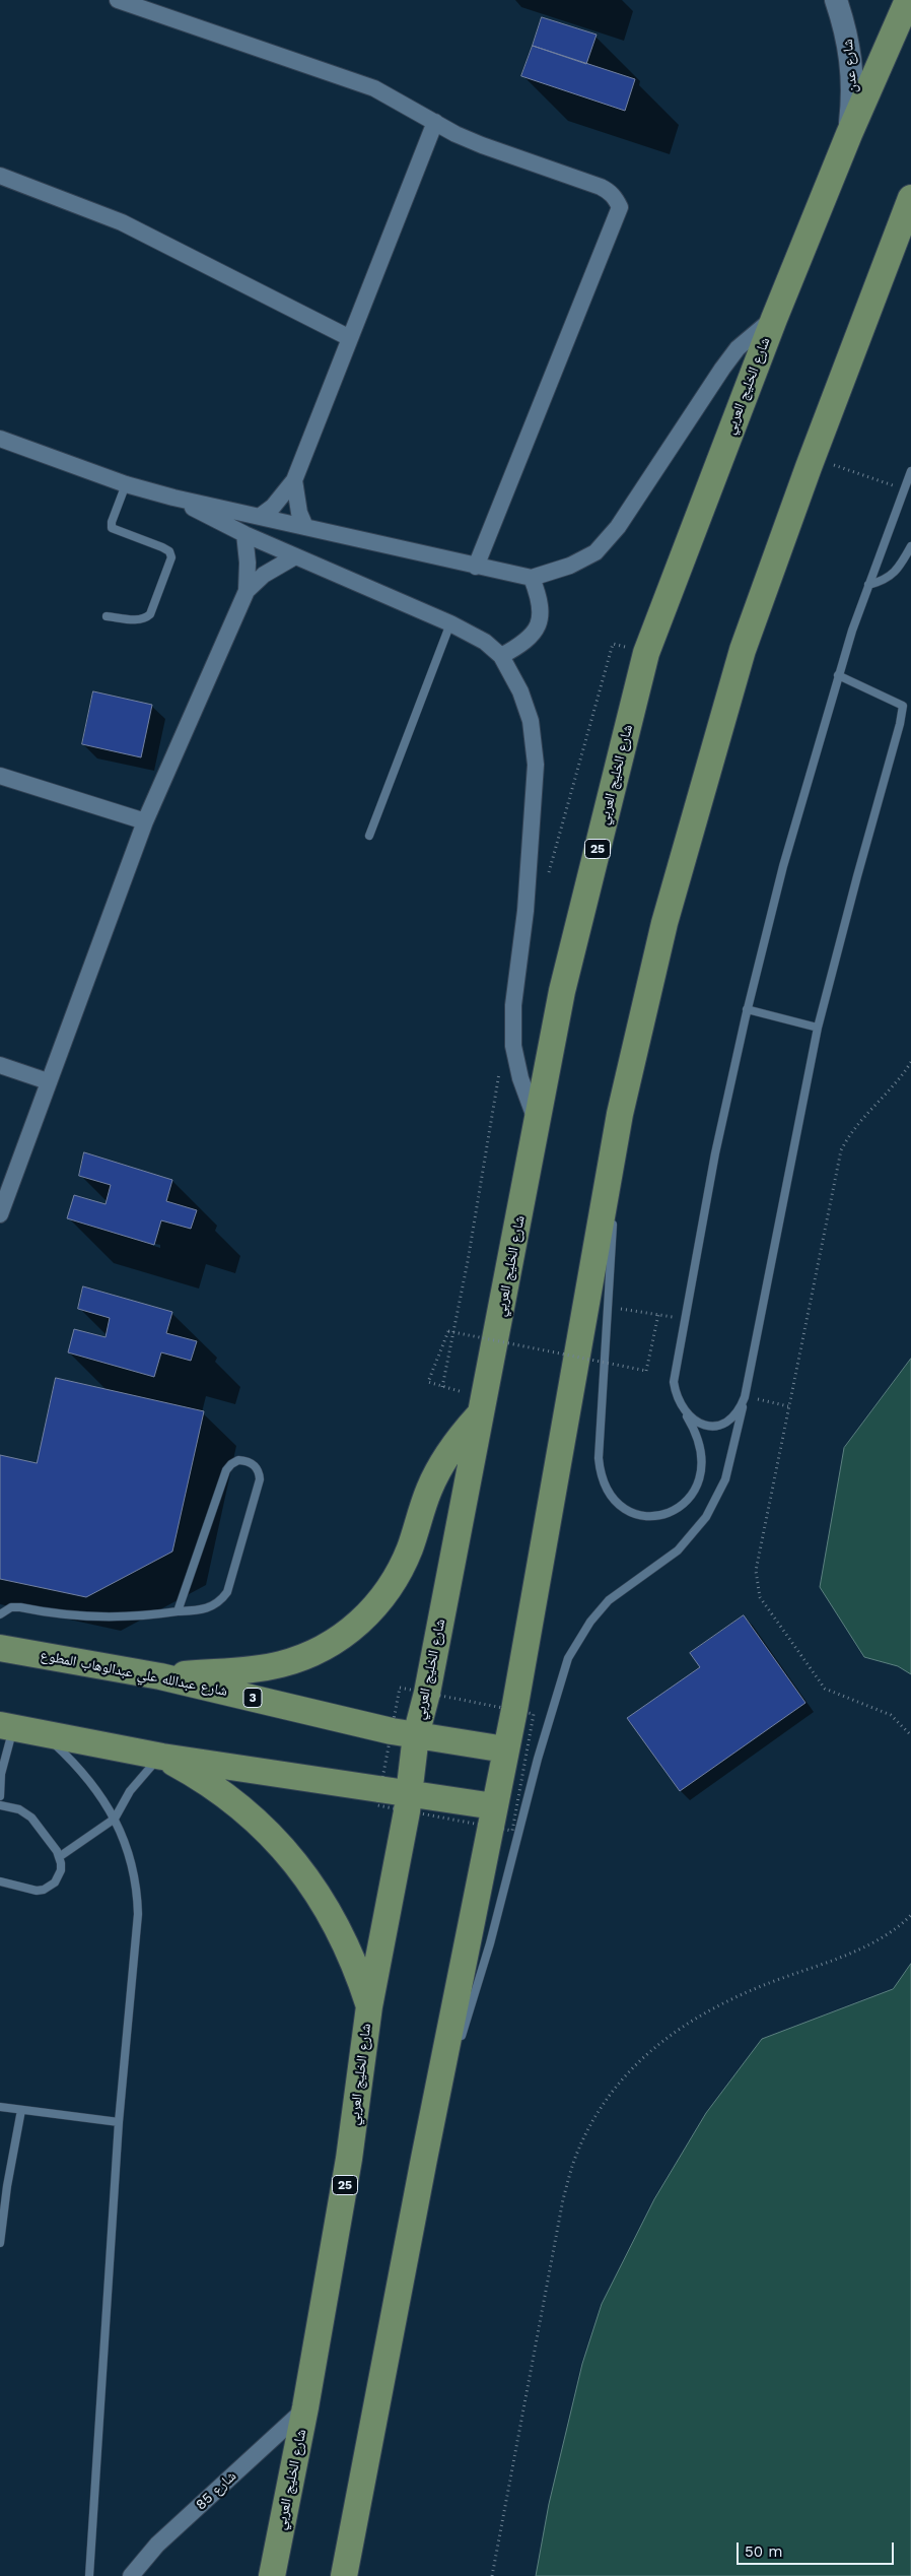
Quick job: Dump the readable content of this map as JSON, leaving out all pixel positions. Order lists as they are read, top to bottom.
{
  "streets": {
    "main road": [
      "شارع عدن",
      "شارع الخليج العربي",
      "25",
      "شارع عبدالله علي عبدالوهاب المطوع",
      "3"
    ],
    "street": ["شارع 85"]
  },
  "crossings": [
    ["شارع عدن", "شارع الخليج العربي"],
    ["شارع الخليج العربي", "شارع عبدالله علي عبدالوهاب المطوع"],
    ["شارع الخليج العربي", "شارع 85"]
  ],
  "scale_bar": "50 m"
}
